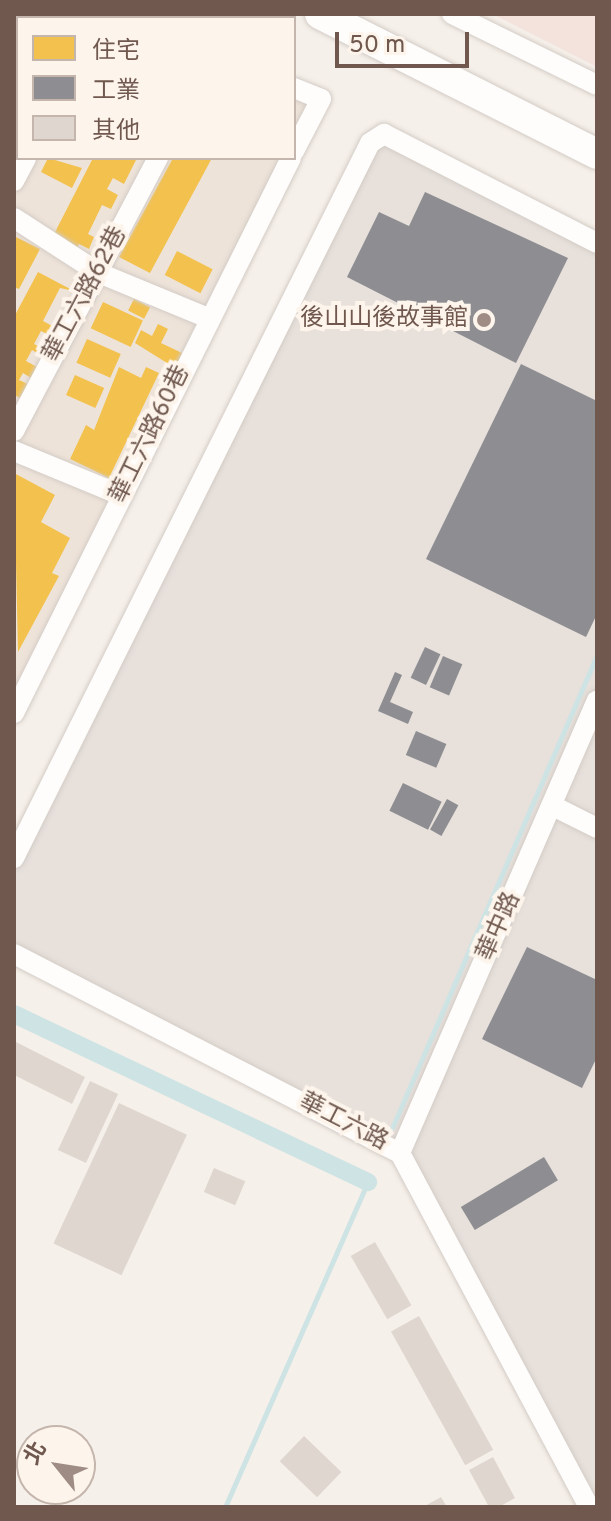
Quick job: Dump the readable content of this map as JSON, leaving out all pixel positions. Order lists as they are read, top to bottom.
{
  "streets": {
    "street": [
      "華工六路62巷",
      "華工六路60巷",
      "華中路",
      "華工六路"
    ]
  },
  "crossings": [
    ["華中路", "華工六路"]
  ],
  "places": ["後山山後故事館"],
  "legend": ["住宅", "工業", "其他"],
  "scale_bar": "50 m",
  "north": "top left"
}
